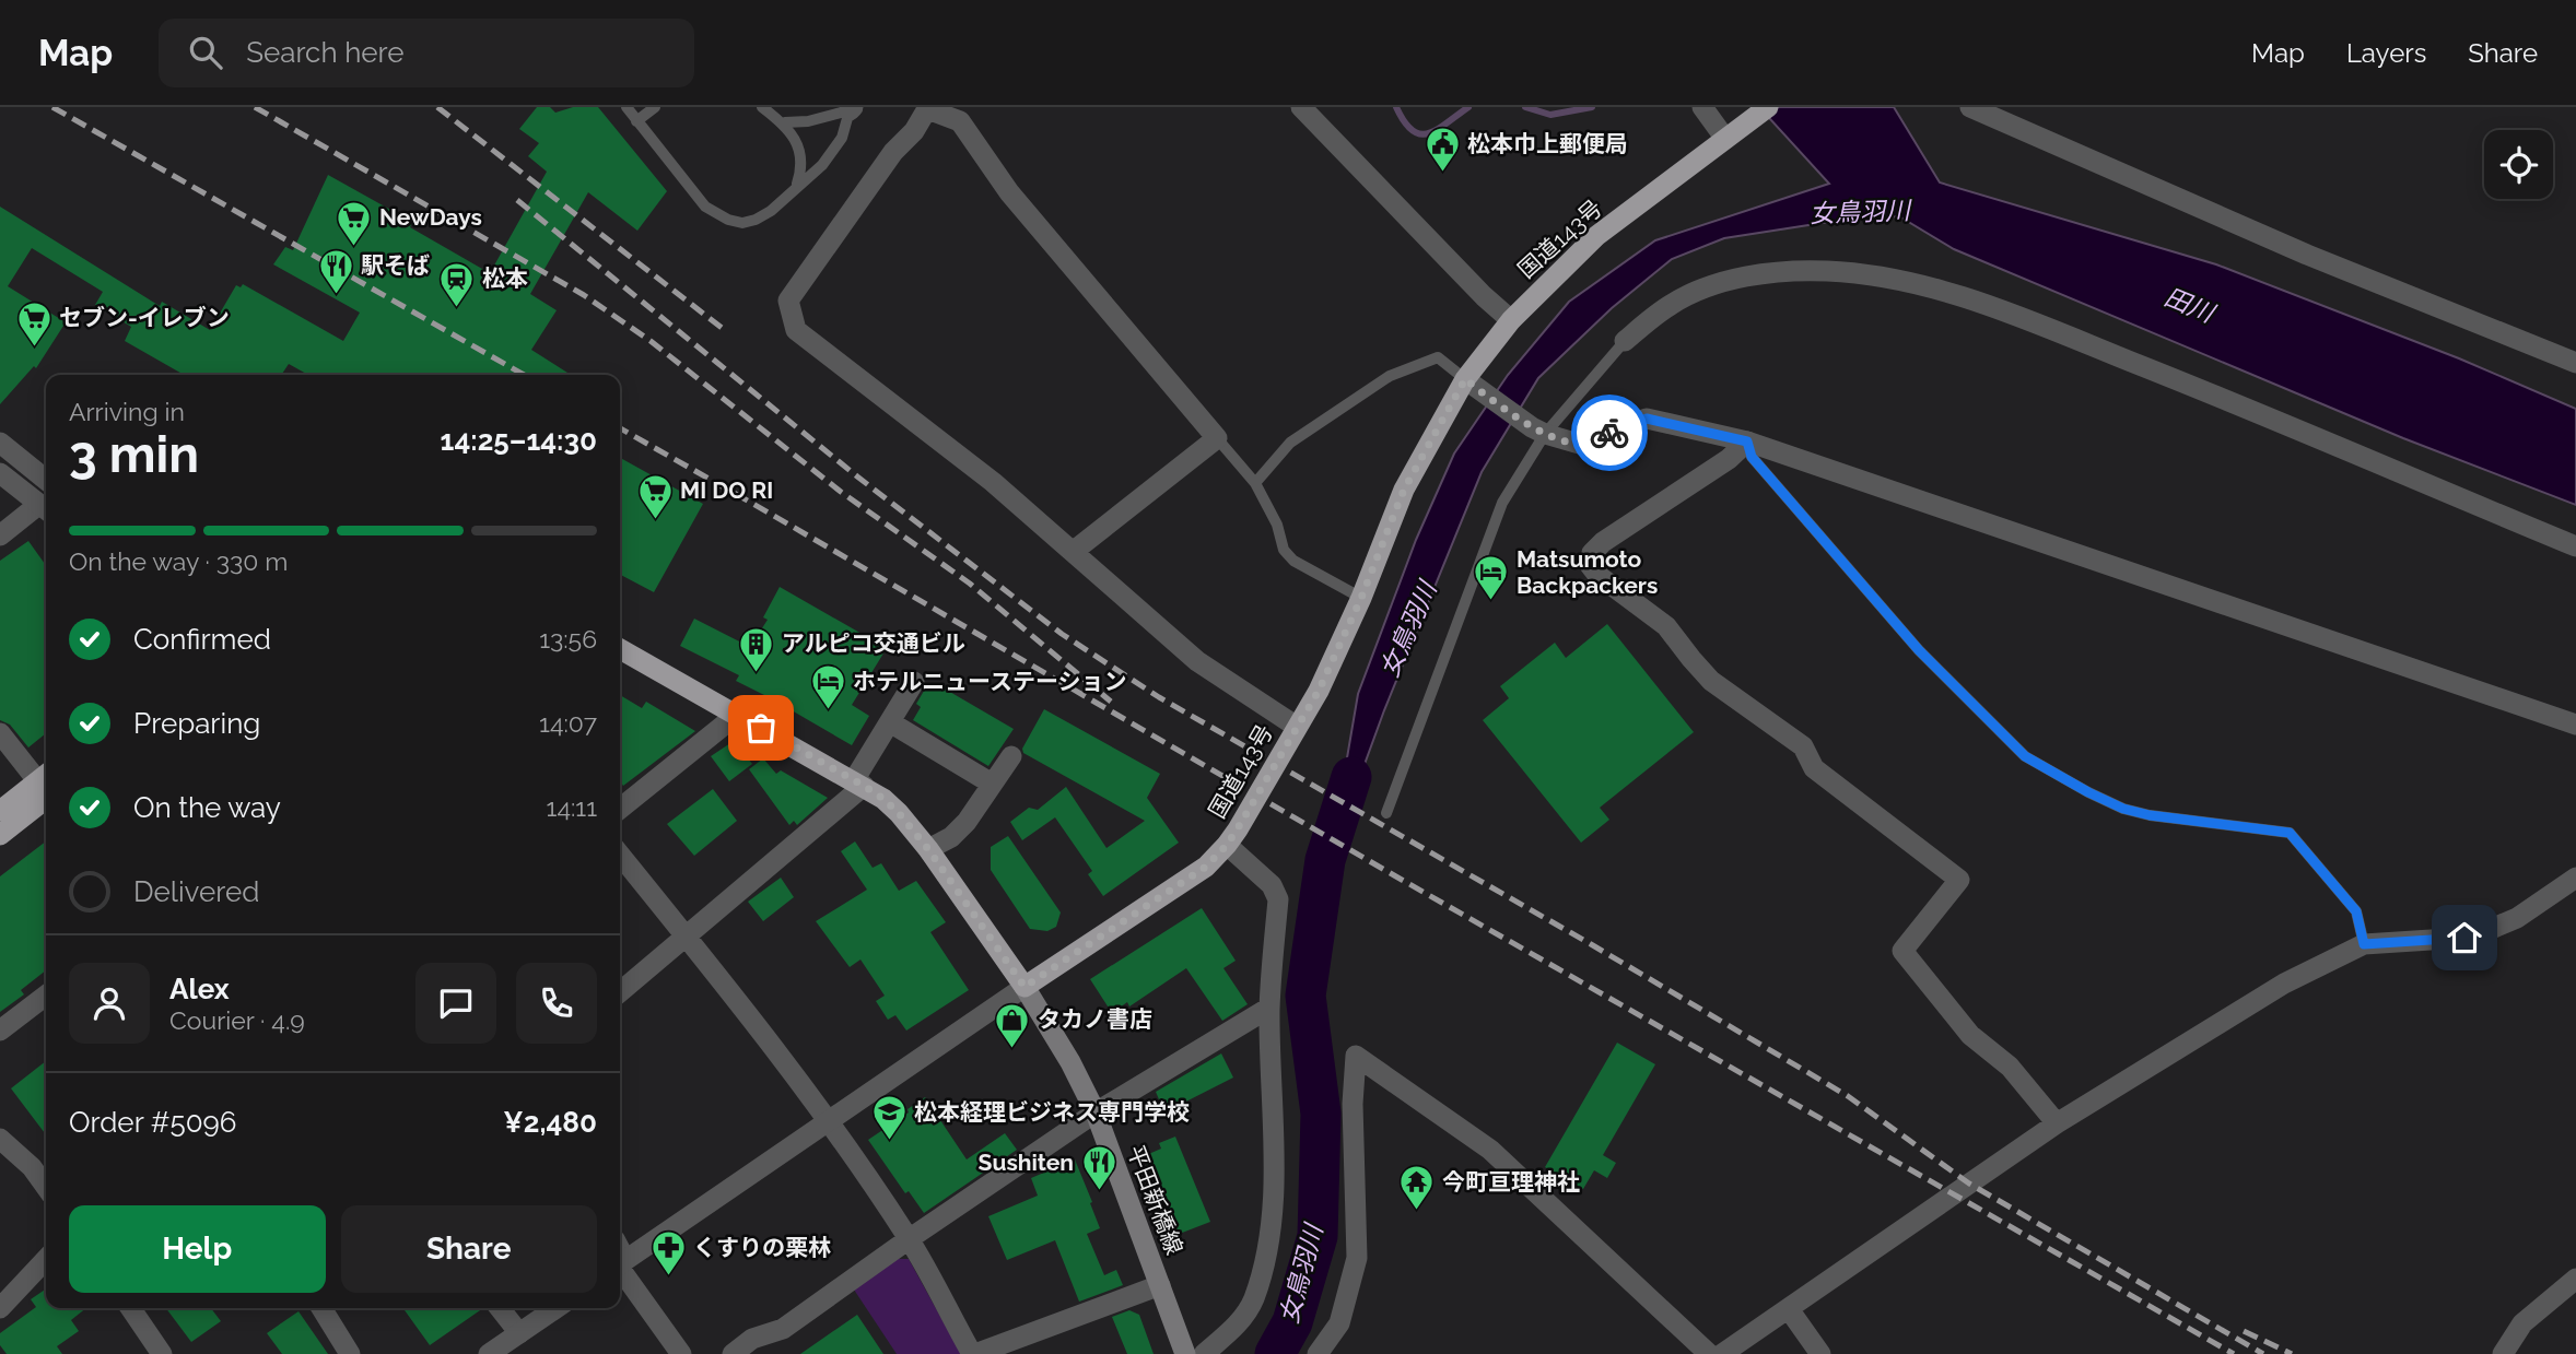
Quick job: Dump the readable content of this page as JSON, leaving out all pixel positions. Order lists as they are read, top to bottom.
{
  "streets": {
    "highway": ["国道143号"],
    "main road": ["平田新橋線"]
  },
  "crossings": [
    ["国道143号", "平田新橋線"]
  ],
  "water": ["女鳥羽川", "田川"],
  "places": {
    "public building": ["松本巾上郵便局"],
    "supermarket": ["NewDays", "セブン-イレブン", "MI DO RI"],
    "restaurant": ["駅そば", "Sushiten"],
    "station": ["松本"],
    "hotel": ["Matsumoto Backpackers", "ホテルニューステーション"],
    "building": ["アルピコ交通ビル"],
    "shop": ["タカノ書店"],
    "school or university": ["松本経理ビジネス専門学校"],
    "temple": ["今町亘理神社"],
    "pharmacy": ["くすりの栗林"]
  },
  "page": {
    "header": "Map",
    "search": "Search here",
    "nav": ["Map", "Layers", "Share"],
    "heading": ["3 min", "Arriving in", "14:25–14:30"],
    "panel": [
      "Alex",
      "Courier · 4.9",
      "Order #5096",
      "¥2,480"
    ],
    "bar": "On the way · 330 m",
    "list": [
      ["Confirmed", "13:56"],
      ["Preparing", "14:07"],
      ["On the way", "14:11"],
      "Delivered"
    ],
    "buttons": ["Help", "Share"]
  }
}
